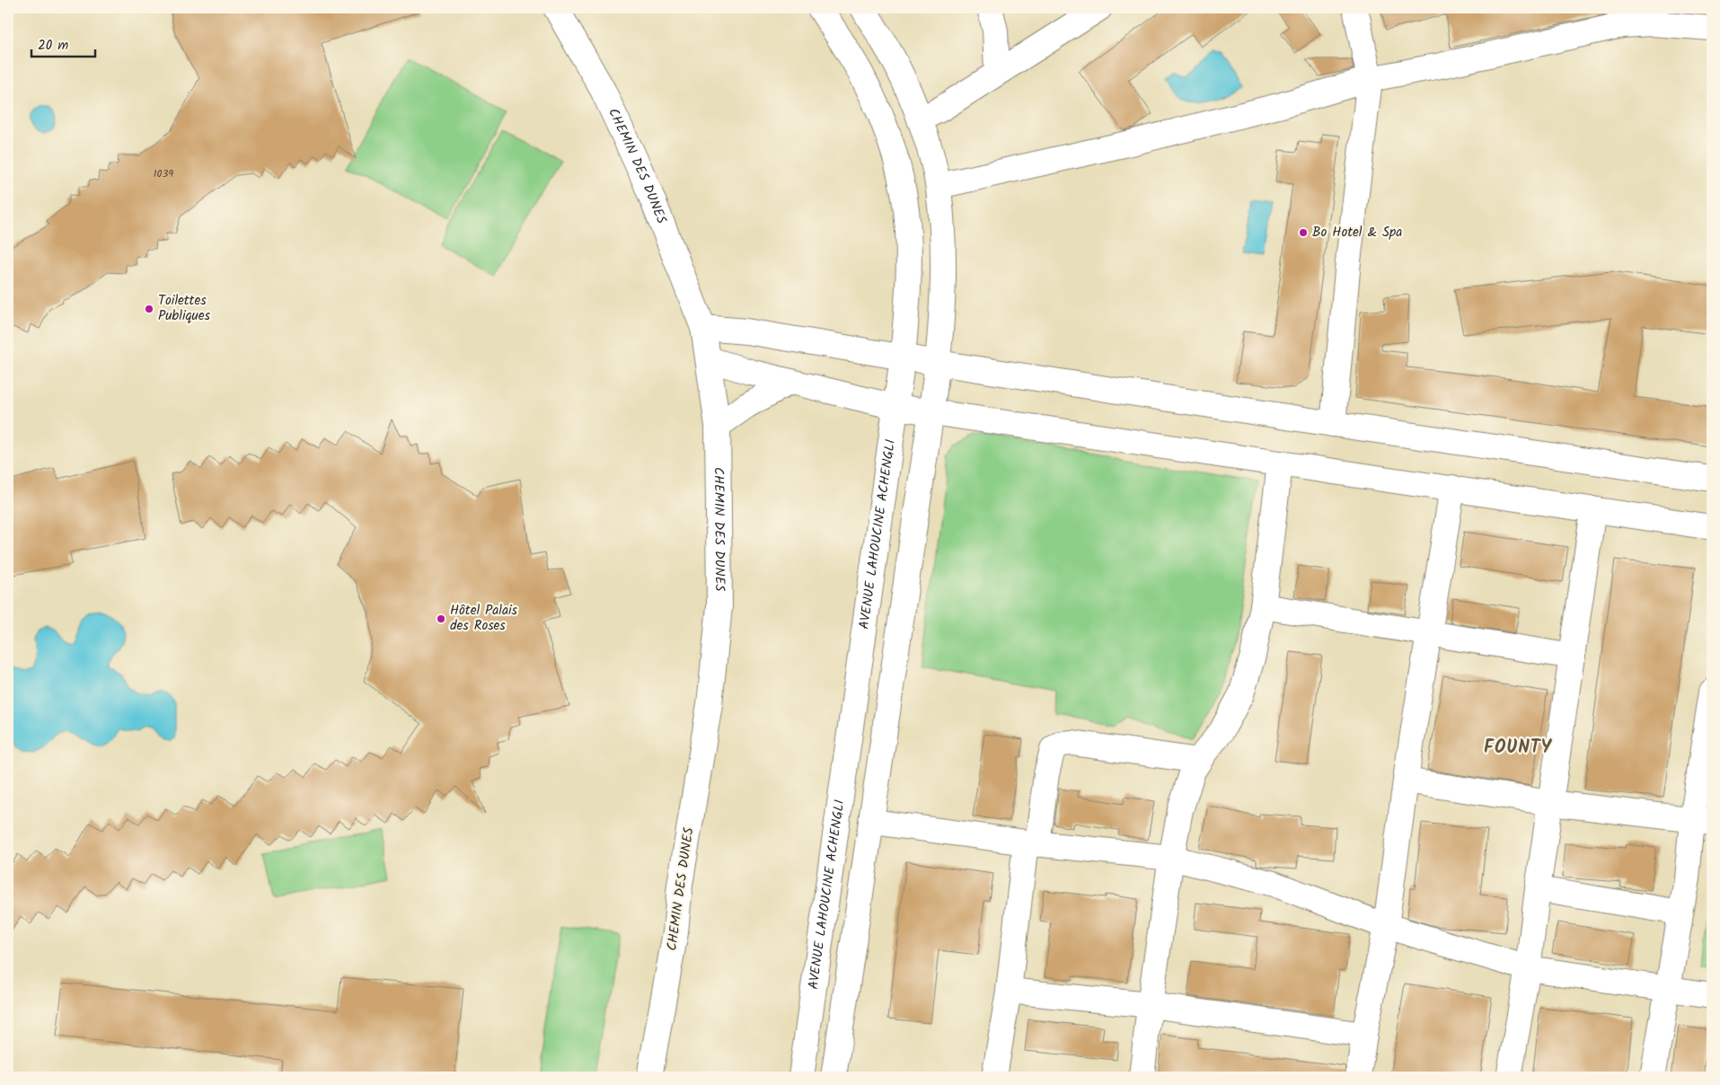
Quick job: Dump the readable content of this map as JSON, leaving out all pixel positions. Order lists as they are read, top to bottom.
{
  "streets": {
    "street": ["CHEMIN DES DUNES", "AVENUE LAHOUCINE ACHENGLI"]
  },
  "districts": ["FOUNTY"],
  "places": ["Bo Hotel & Spa", "Toilettes Publiques", "Hôtel Palais des Roses"],
  "house_numbers": ["1039"],
  "scale_bar": "20 m"
}
